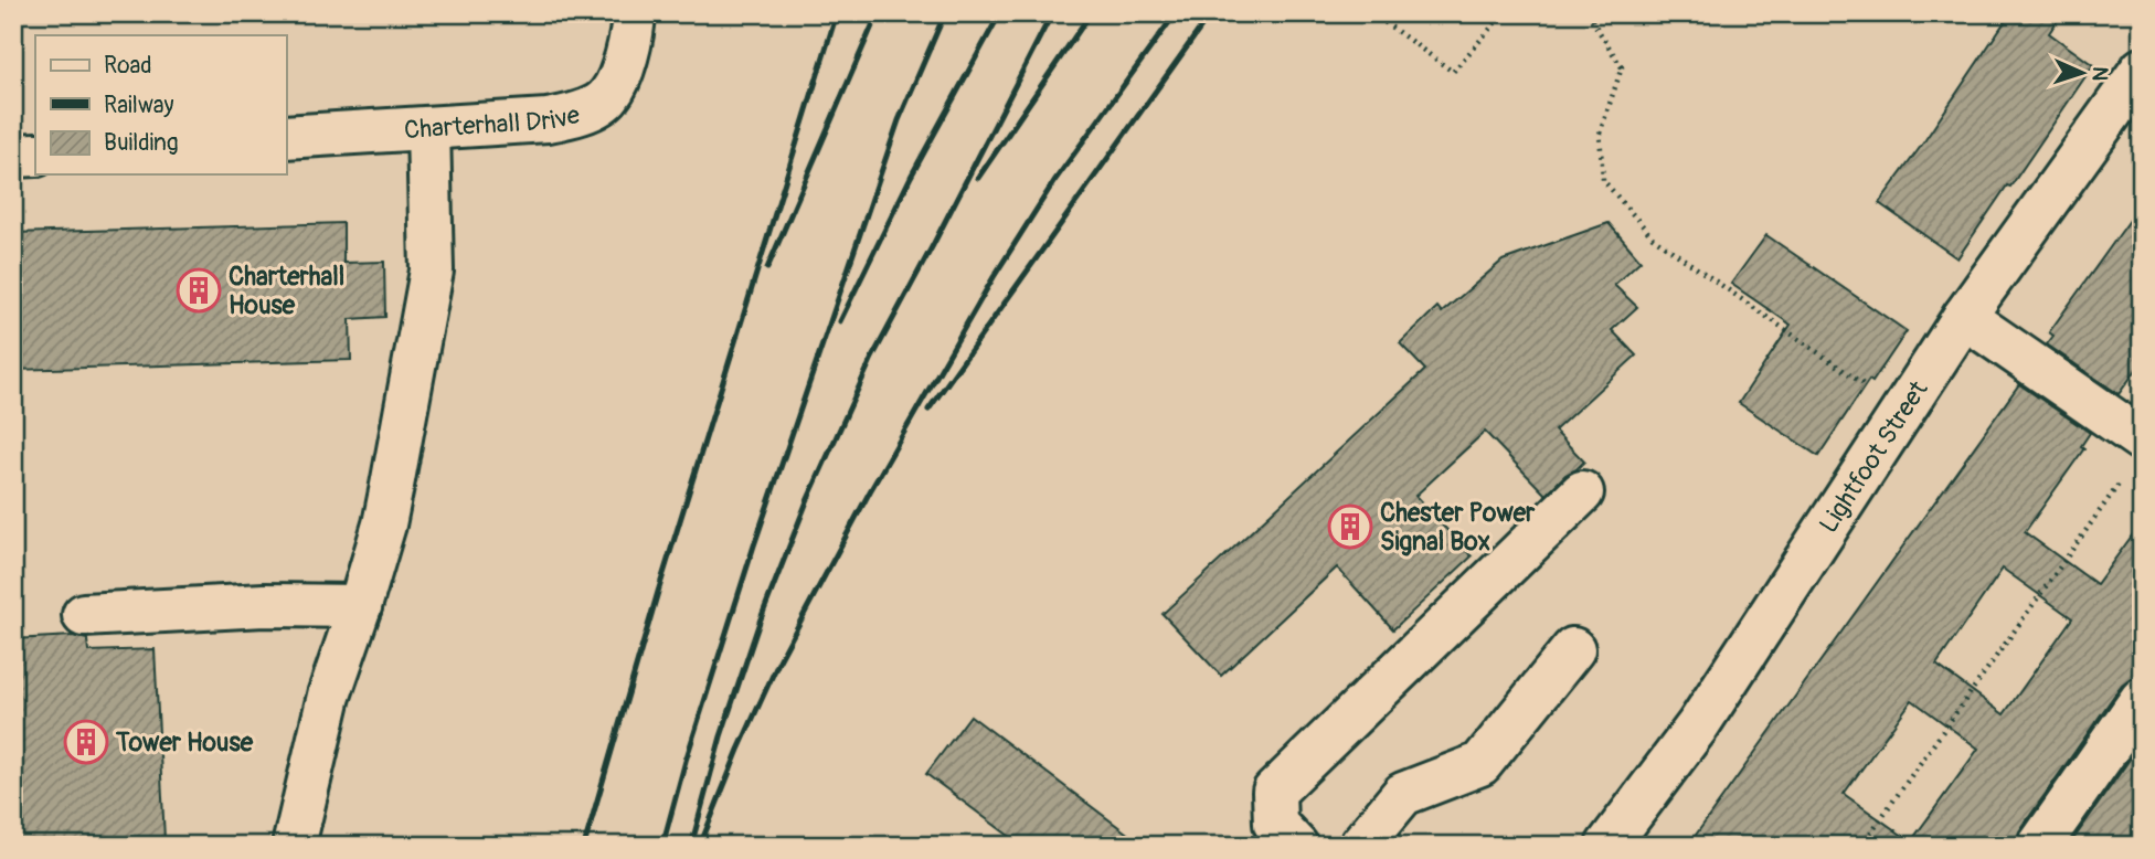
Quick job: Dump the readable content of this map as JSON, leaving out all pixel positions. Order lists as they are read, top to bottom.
{
  "streets": {
    "street": ["Charterhall Drive", "Lightfoot Street"]
  },
  "places": {
    "building": ["Charterhall House", "Chester Power Signal Box", "Tower House"]
  },
  "legend": ["Road", "Railway", "Building"],
  "north": "right"
}
